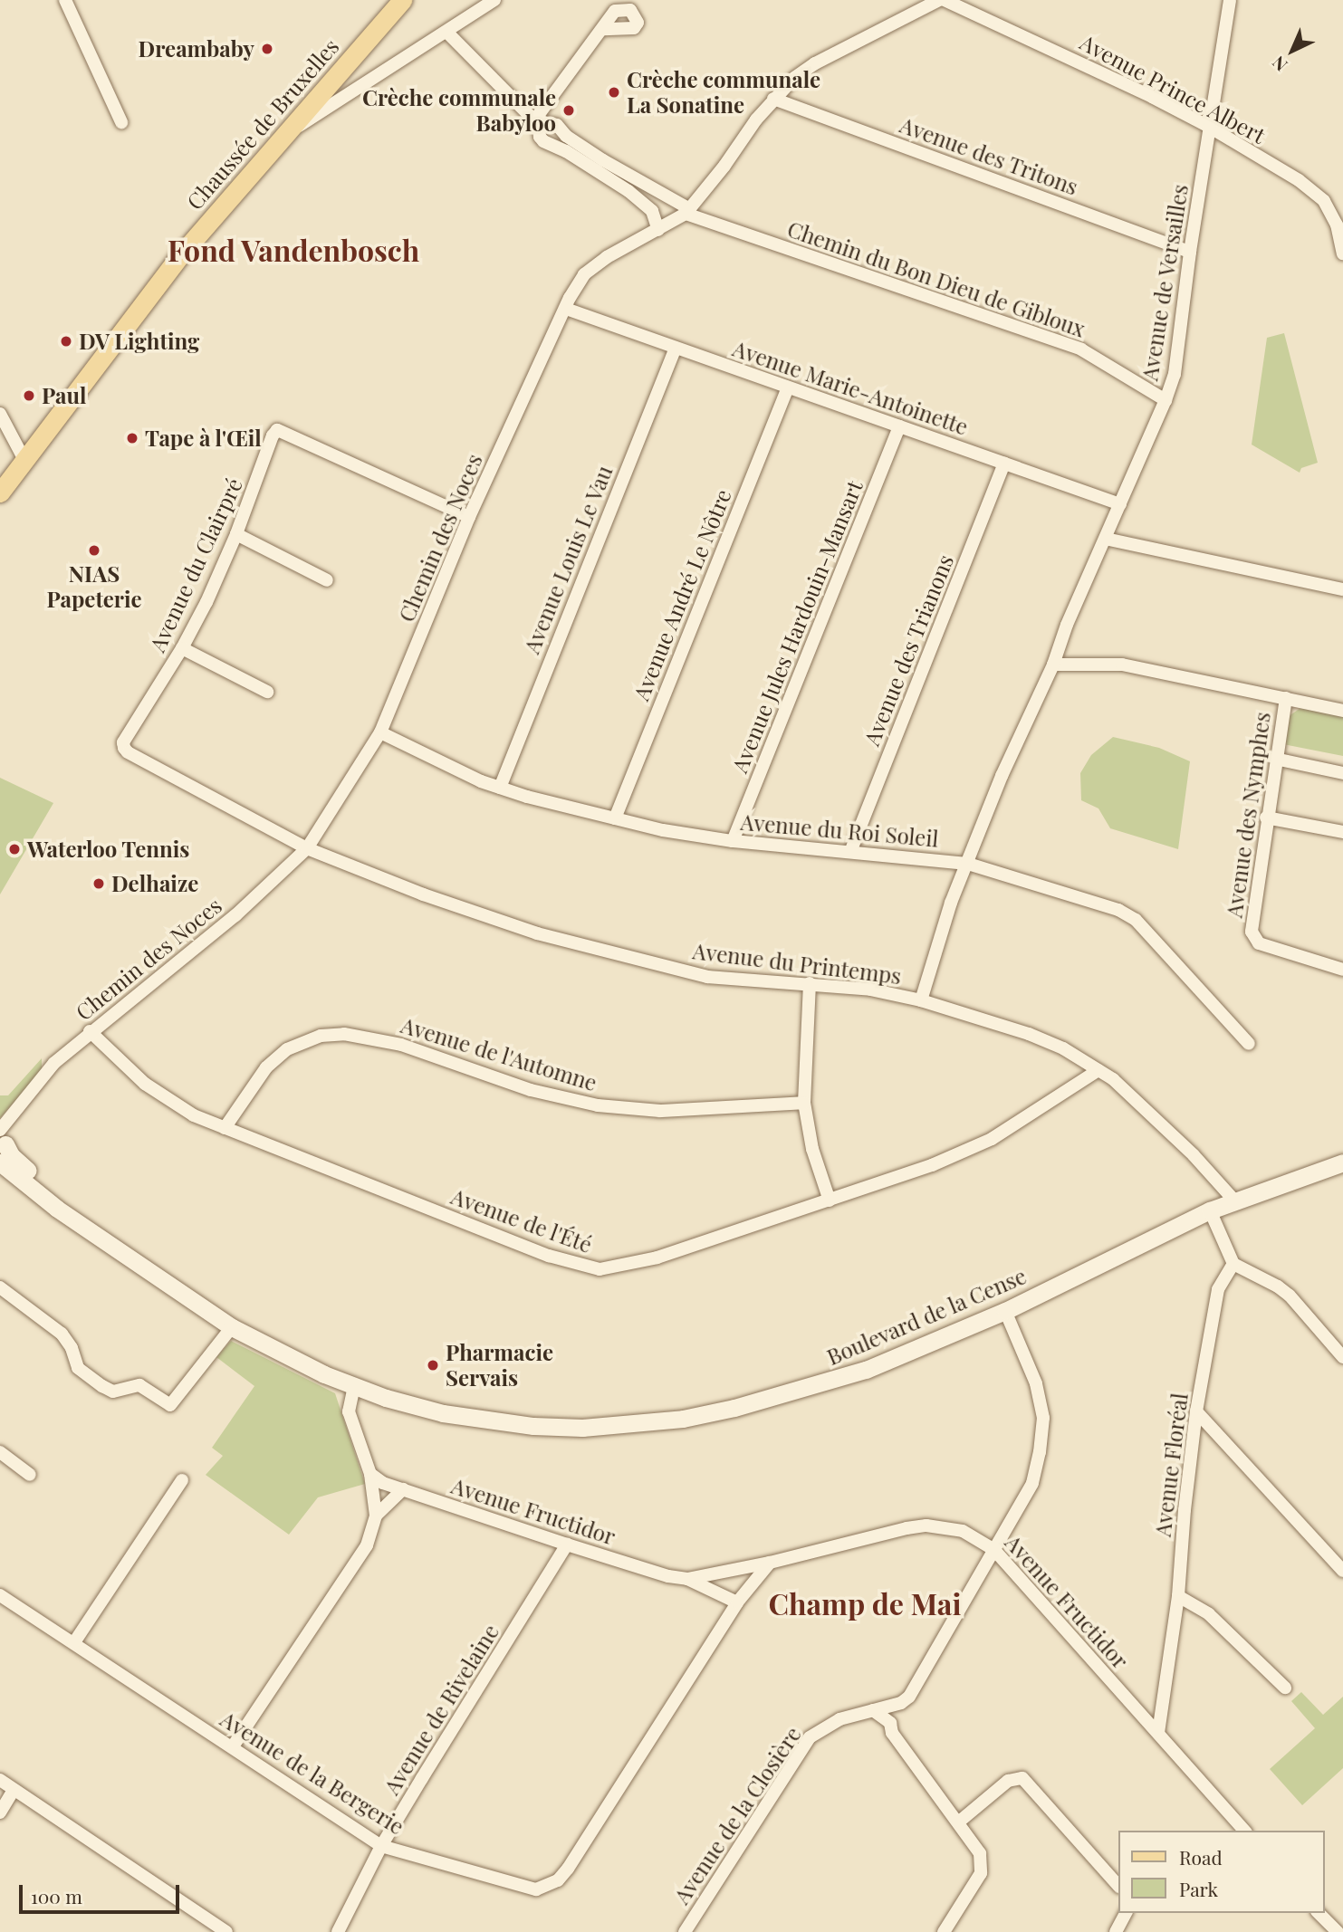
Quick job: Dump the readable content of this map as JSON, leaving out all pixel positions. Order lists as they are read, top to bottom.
{
  "streets": {
    "main road": ["Chaussée de Bruxelles", "Boulevard de la Cense"],
    "street": [
      "Avenue Prince Albert",
      "Avenue des Tritons",
      "Chemin du Bon Dieu de Gibloux",
      "Avenue de Versailles",
      "Avenue Marie-Antoinette",
      "Chemin des Noces",
      "Avenue Louis Le Vau",
      "Avenue du Clairpré",
      "Avenue André Le Nôtre",
      "Avenue Jules Hardouin-Mansart",
      "Avenue des Trianons",
      "Avenue des Nymphes",
      "Avenue du Roi Soleil",
      "Avenue du Printemps",
      "Avenue de l'Automne",
      "Avenue de l'Été",
      "Avenue Floréal",
      "Avenue Fructidor",
      "Avenue de Rivelaine",
      "Avenue de la Bergerie",
      "Avenue de la Closière"
    ]
  },
  "crossings": [
    ["Avenue Prince Albert", "Avenue de Versailles"],
    ["Avenue des Tritons", "Avenue de Versailles"],
    ["Avenue des Tritons", "Chemin des Noces"],
    ["Chemin du Bon Dieu de Gibloux", "Avenue de Versailles"],
    ["Chemin du Bon Dieu de Gibloux", "Chemin des Noces"],
    ["Avenue de Versailles", "Avenue Marie-Antoinette"],
    ["Avenue de Versailles", "Avenue du Roi Soleil"],
    ["Avenue de Versailles", "Avenue du Printemps"],
    ["Avenue Marie-Antoinette", "Chemin des Noces"],
    ["Avenue Marie-Antoinette", "Avenue Louis Le Vau"],
    ["Avenue Marie-Antoinette", "Avenue André Le Nôtre"],
    ["Avenue Marie-Antoinette", "Avenue Jules Hardouin-Mansart"],
    ["Avenue Marie-Antoinette", "Avenue des Trianons"],
    ["Chemin des Noces", "Avenue du Clairpré"],
    ["Chemin des Noces", "Avenue du Roi Soleil"],
    ["Chemin des Noces", "Avenue du Printemps"],
    ["Chemin des Noces", "Avenue de l'Été"],
    ["Chemin des Noces", "Boulevard de la Cense"],
    ["Avenue Louis Le Vau", "Avenue du Roi Soleil"],
    ["Avenue du Clairpré", "Avenue du Printemps"],
    ["Avenue André Le Nôtre", "Avenue du Roi Soleil"],
    ["Avenue Jules Hardouin-Mansart", "Avenue du Roi Soleil"],
    ["Avenue des Trianons", "Avenue du Roi Soleil"],
    ["Avenue du Printemps", "Avenue de l'Été"],
    ["Avenue du Printemps", "Boulevard de la Cense"],
    ["Avenue de l'Automne", "Avenue de l'Été"],
    ["Avenue Floréal", "Avenue Fructidor"],
    ["Avenue Fructidor", "Avenue de Rivelaine"],
    ["Avenue Fructidor", "Avenue de la Bergerie"],
    ["Avenue de Rivelaine", "Avenue de la Bergerie"]
  ],
  "districts": ["Fond Vandenbosch", "Champ de Mai"],
  "places": [
    "Dreambaby",
    "Crèche communale La Sonatine",
    "Crèche communale Babyloo",
    "DV Lighting",
    "Paul",
    "Tape à l'Œil",
    "NIAS Papeterie",
    "Waterloo Tennis",
    "Delhaize",
    "Pharmacie Servais"
  ],
  "legend": ["Road", "Park"],
  "scale_bar": "100 m",
  "north": "bottom left"
}
